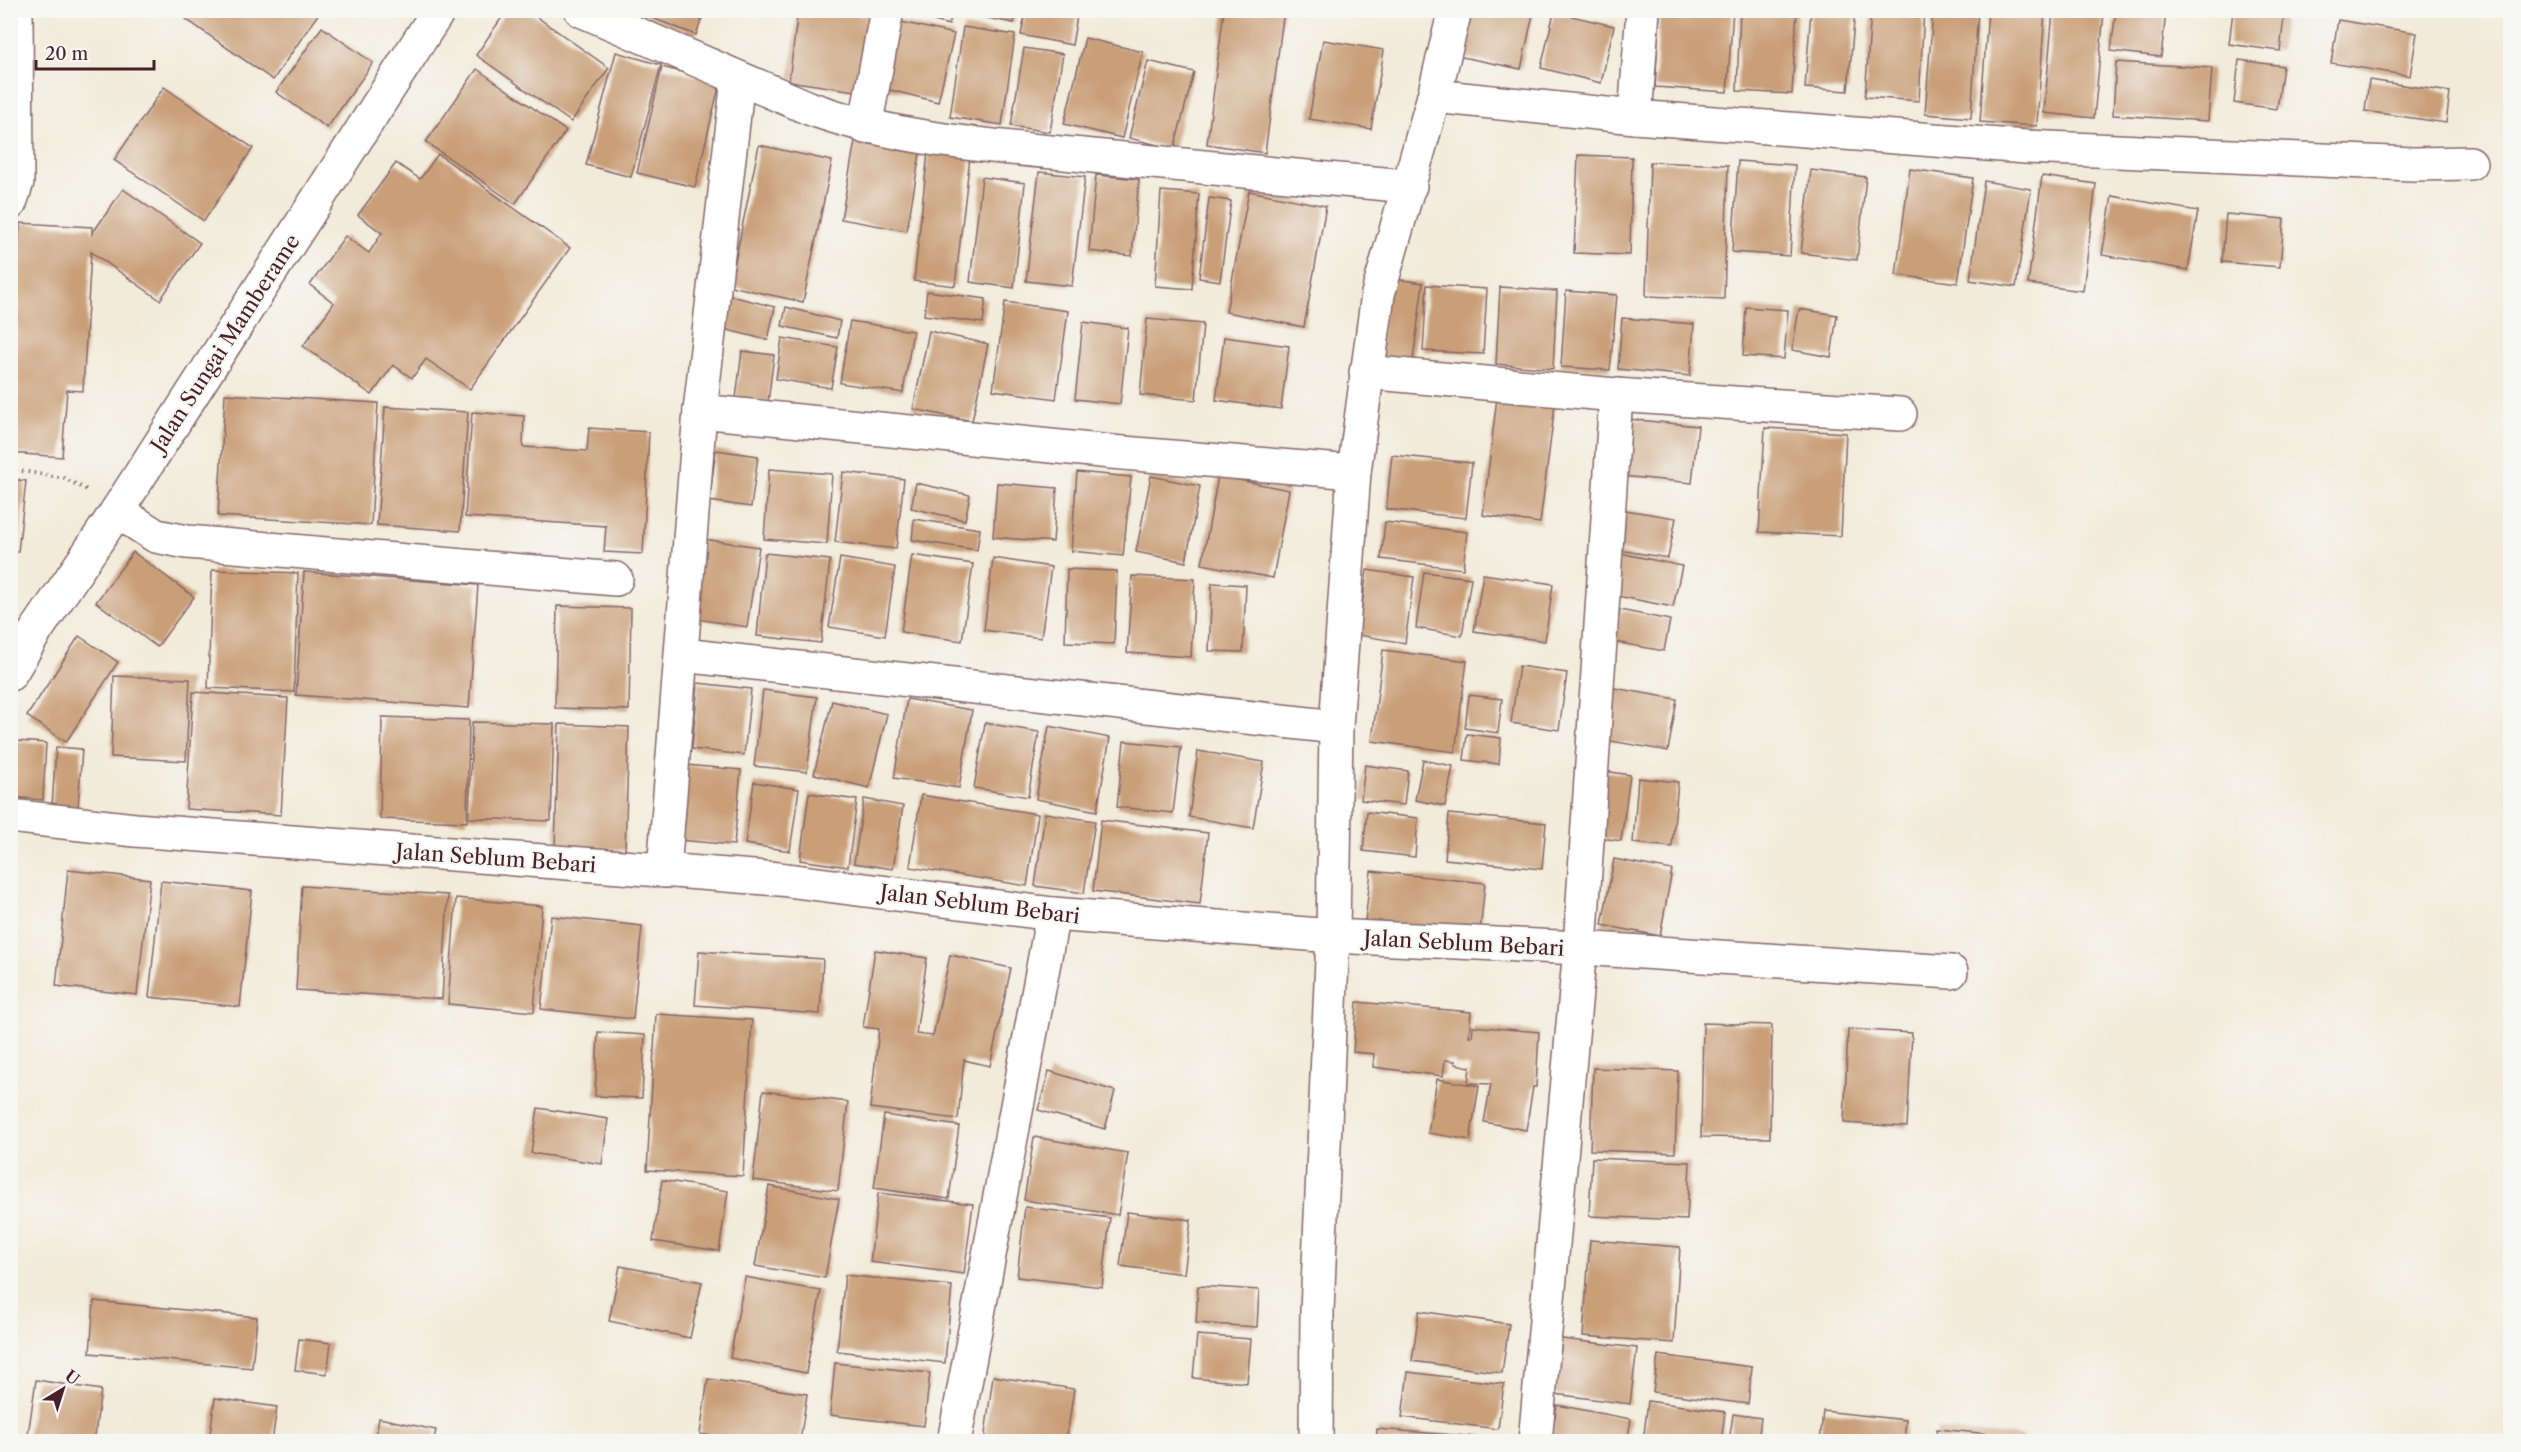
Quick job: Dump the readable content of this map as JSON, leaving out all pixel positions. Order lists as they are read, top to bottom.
{
  "streets": {
    "street": ["Jalan Sungai Mamberame", "Jalan Seblum Bebari"]
  },
  "scale_bar": "20 m",
  "north": "top right"
}
